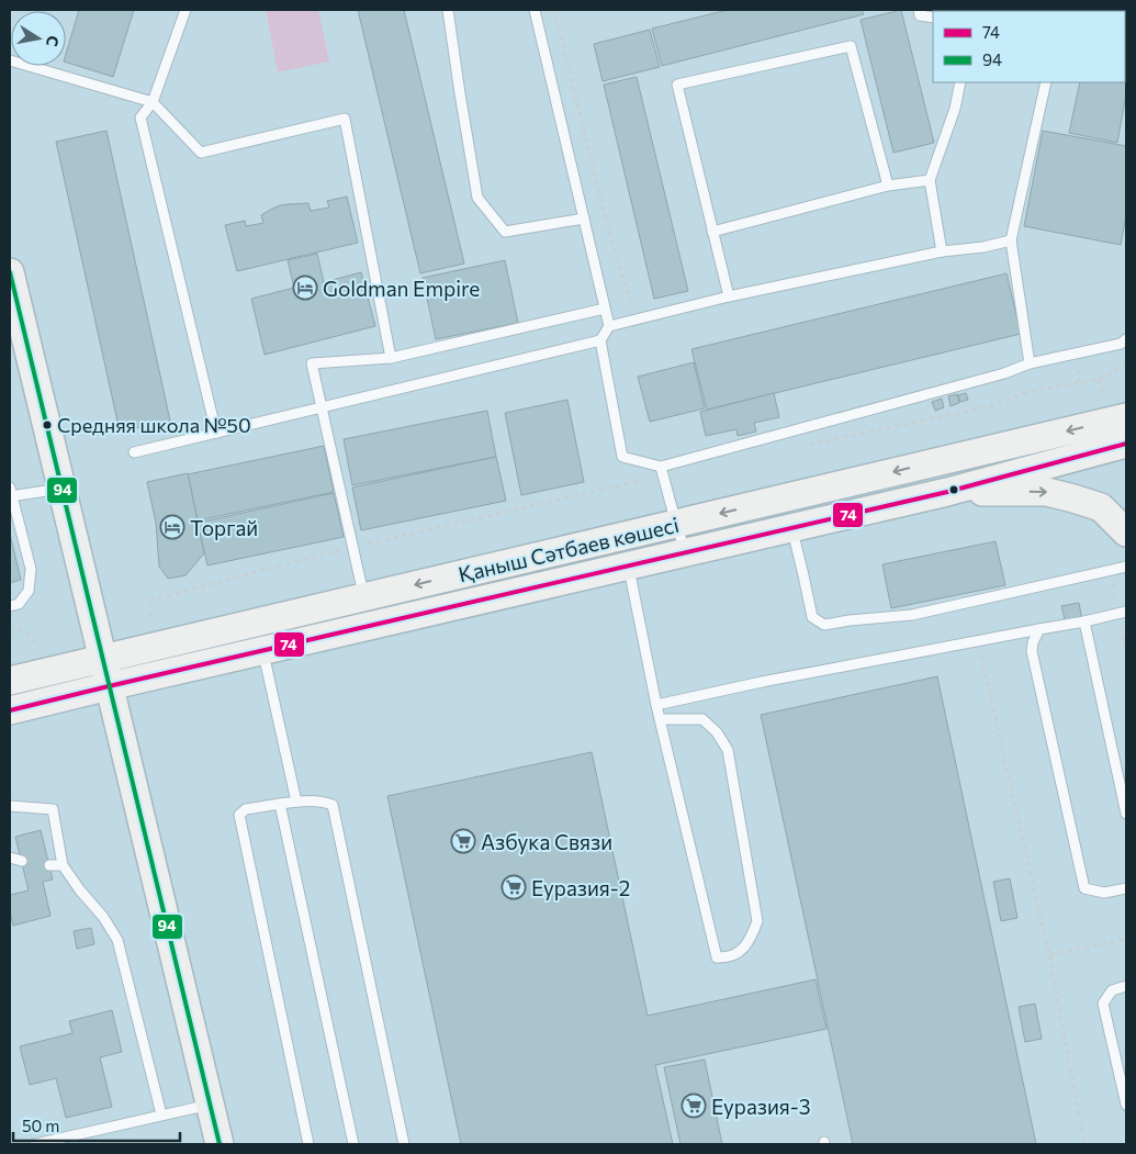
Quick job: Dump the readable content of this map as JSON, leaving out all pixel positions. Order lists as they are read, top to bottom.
{
  "streets": {
    "main road": ["Қаныш Сәтбаев көшесі"]
  },
  "places": {
    "hotel": ["Goldman Empire", "Торгай"],
    "other": ["Средняя школа №50"],
    "supermarket": ["Азбука Связи", "Еуразия-2", "Еуразия-3"]
  },
  "lines": ["transit line 94", "transit line 74"],
  "legend": ["74", "94"],
  "scale_bar": "50 m",
  "north": "right"
}
